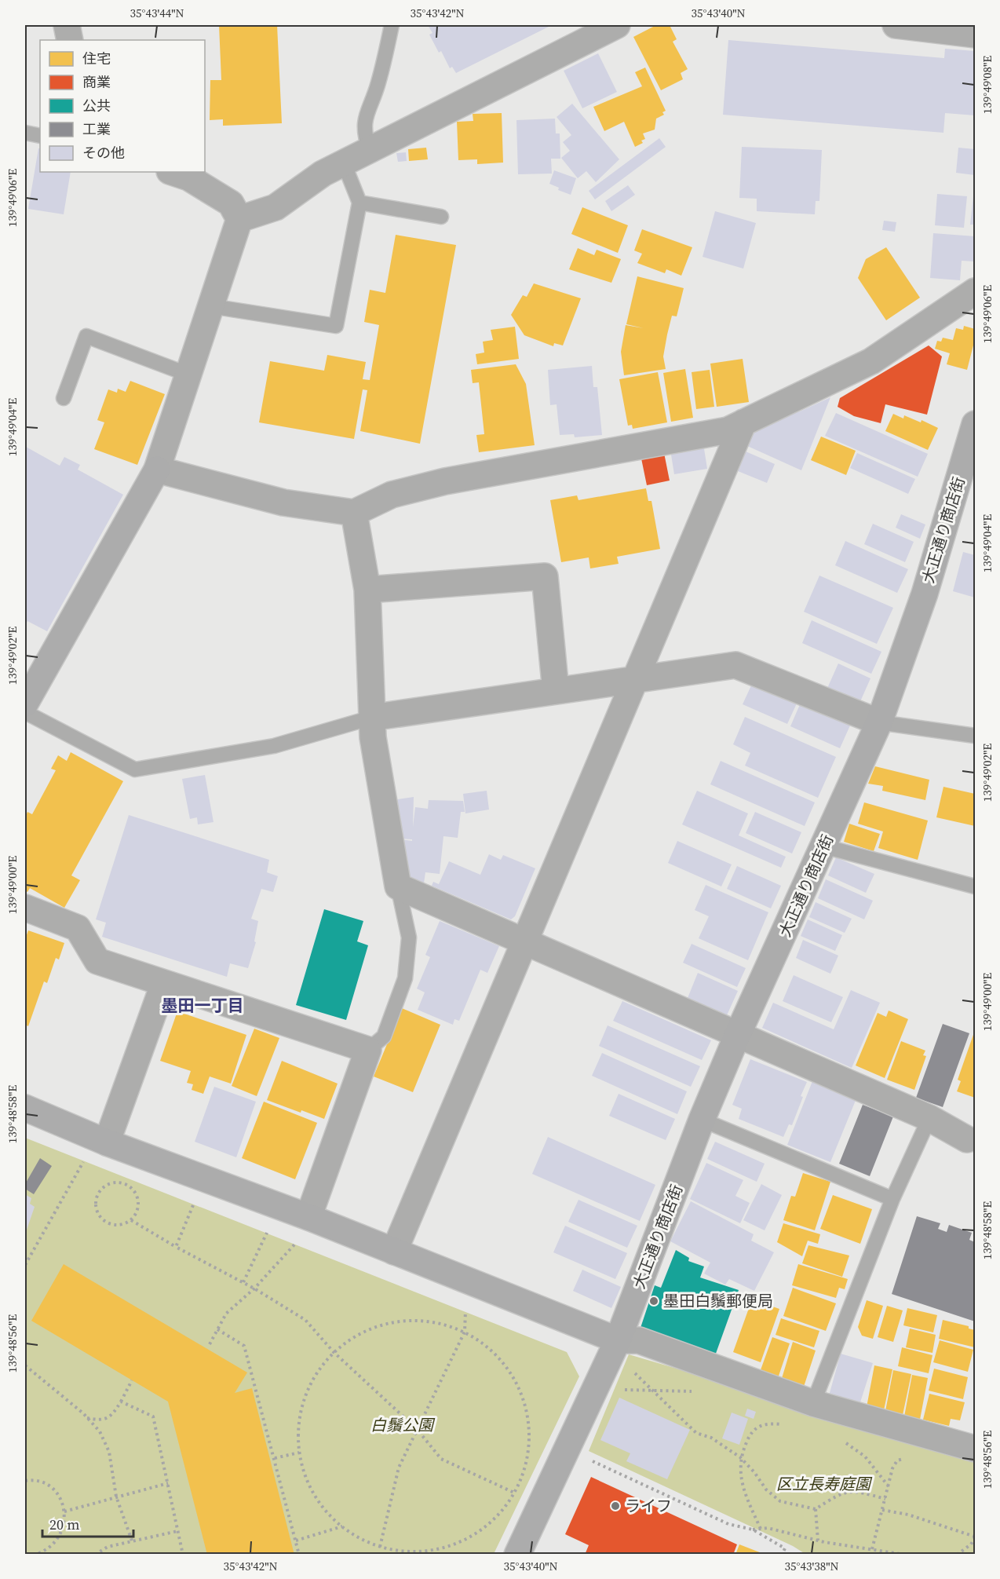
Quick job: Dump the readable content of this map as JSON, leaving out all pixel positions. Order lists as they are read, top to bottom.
{
  "streets": {
    "street": ["大正通り商店街"]
  },
  "districts": ["墨田一丁目"],
  "parks": ["白鬚公園", "区立長寿庭園"],
  "places": ["墨田白鬚郵便局", "ライフ"],
  "legend": [
    "住宅",
    "商業",
    "公共",
    "工業",
    "その他"
  ],
  "scale_bar": "20 m",
  "coordinates": [
    "35°43'44\"N",
    "35°43'42\"N",
    "35°43'40\"N",
    "139°49'08\"E",
    "139°49'06\"E",
    "139°49'04\"E",
    "139°49'02\"E",
    "139°49'00\"E",
    "139°48'58\"E",
    "139°48'56\"E",
    "35°43'38\"N"
  ]
}
